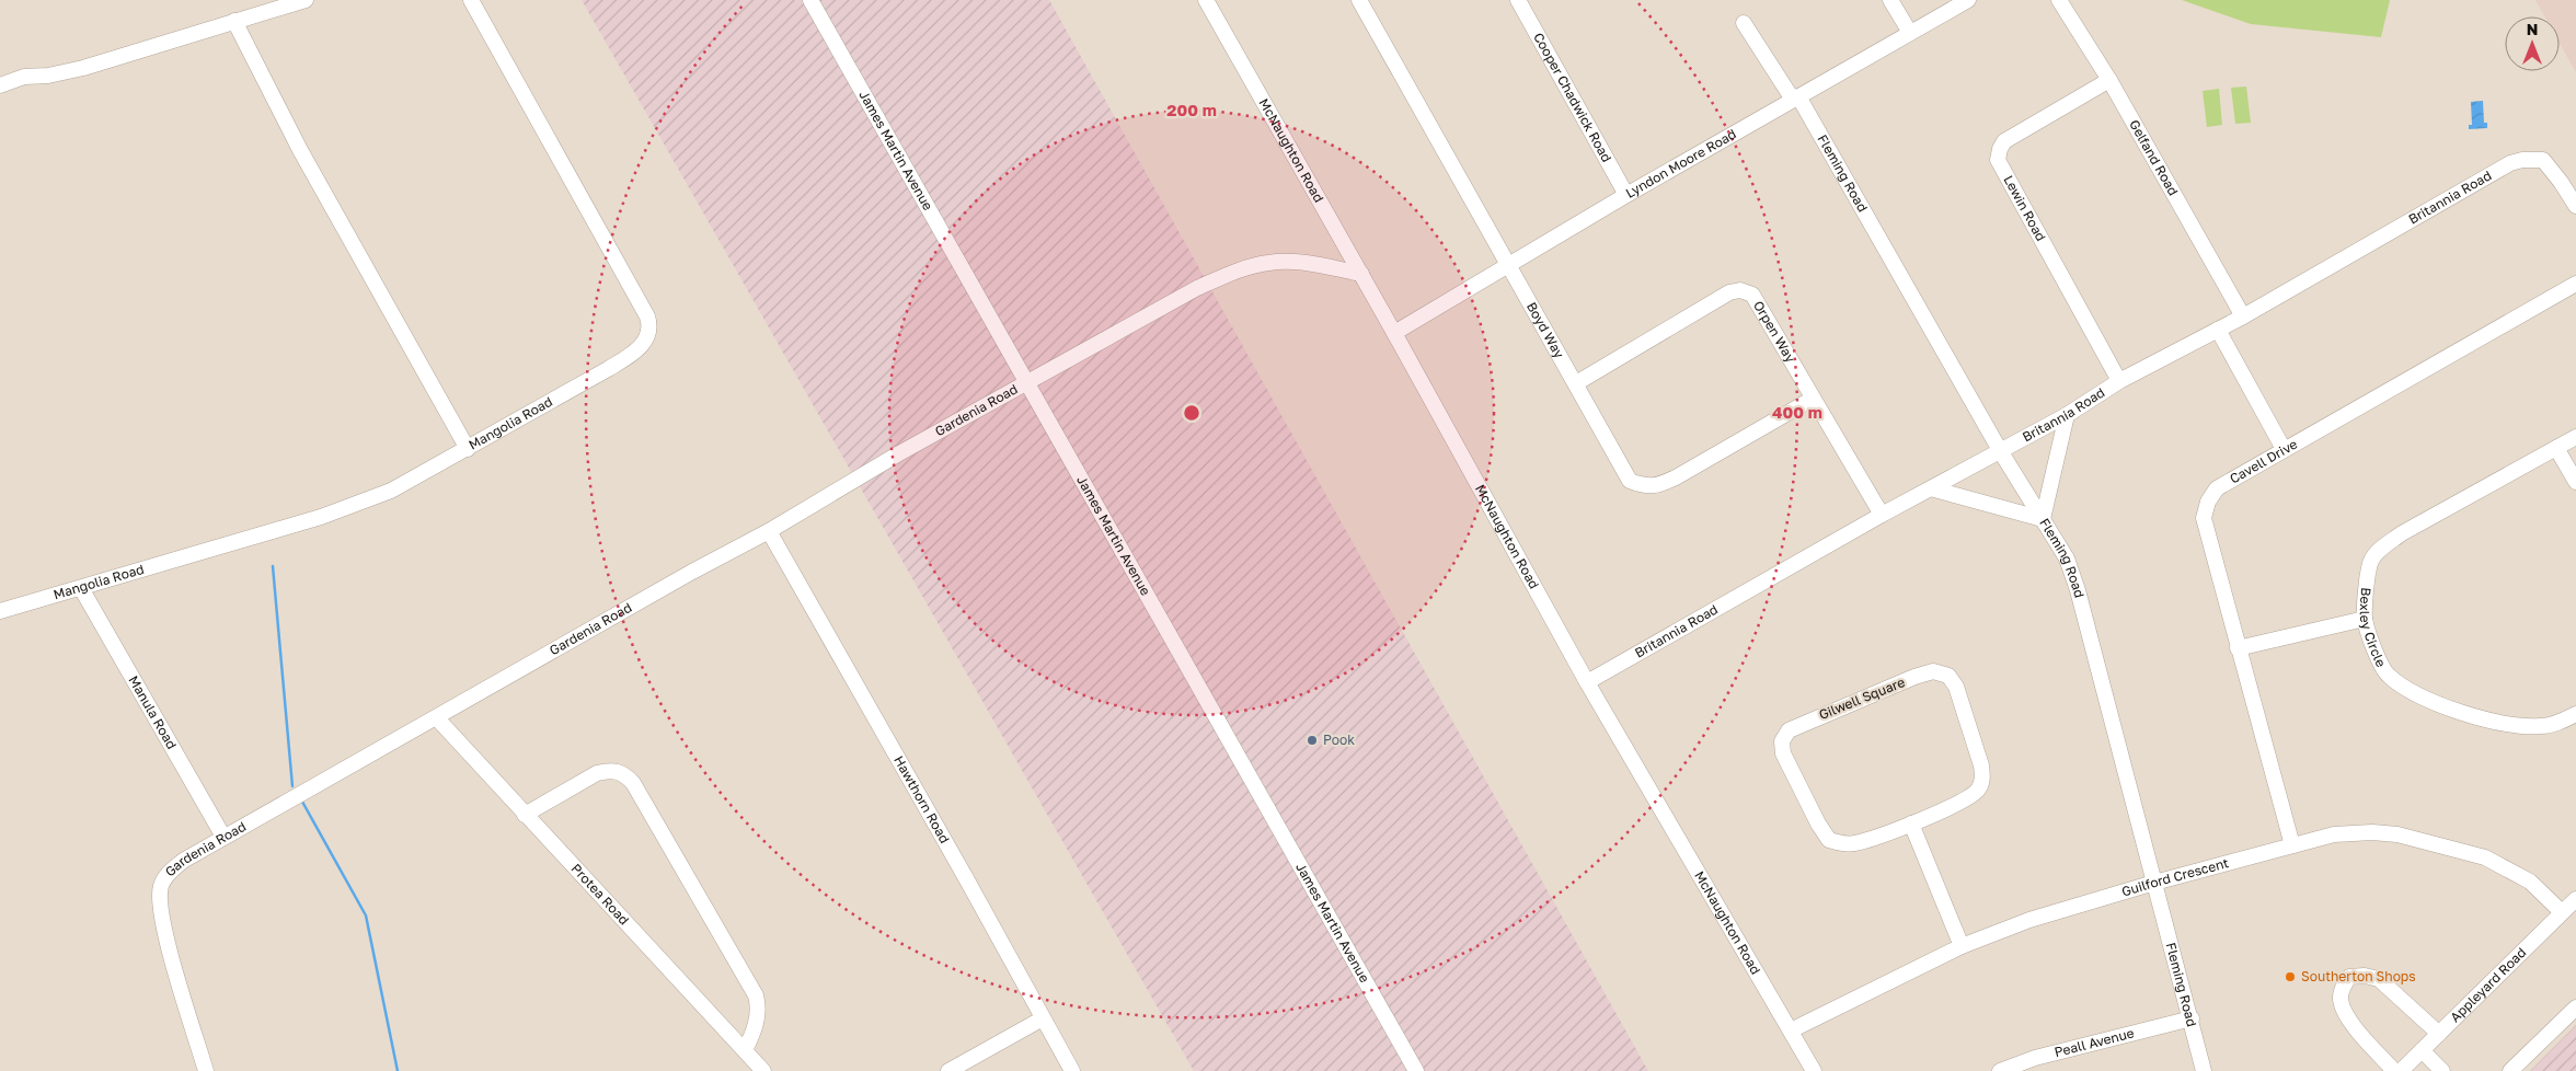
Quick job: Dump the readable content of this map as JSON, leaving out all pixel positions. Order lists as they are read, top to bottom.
{
  "streets": {
    "street": [
      "Cooper Chadwick Road",
      "James Martin Avenue",
      "McNaughton Road",
      "Gelfand Road",
      "Lyndon Moore Road",
      "Fleming Road",
      "Britannia Road",
      "Lewin Road",
      "Boyd Way",
      "Orpen Way",
      "Gardenia Road",
      "Mangolia Road",
      "Cavell Drive",
      "Bexley Circle",
      "Gilwell Square",
      "Manula Road",
      "Hawthorn Road",
      "Guilford Crescent",
      "Protea Road",
      "Appleyard Road",
      "Peall Avenue"
    ]
  },
  "crossings": [
    ["Cooper Chadwick Road", "Lyndon Moore Road"],
    ["James Martin Avenue", "Gardenia Road"],
    ["McNaughton Road", "Lyndon Moore Road"],
    ["McNaughton Road", "Britannia Road"],
    ["McNaughton Road", "Gardenia Road"],
    ["McNaughton Road", "Guilford Crescent"],
    ["Gelfand Road", "Britannia Road"],
    ["Gelfand Road", "Lewin Road"],
    ["Lyndon Moore Road", "Fleming Road"],
    ["Lyndon Moore Road", "Boyd Way"],
    ["Fleming Road", "Britannia Road"],
    ["Fleming Road", "Guilford Crescent"],
    ["Fleming Road", "Peall Avenue"],
    ["Britannia Road", "Lewin Road"],
    ["Britannia Road", "Orpen Way"],
    ["Boyd Way", "Orpen Way"],
    ["Gardenia Road", "Manula Road"],
    ["Gardenia Road", "Hawthorn Road"],
    ["Gardenia Road", "Protea Road"],
    ["Mangolia Road", "Manula Road"],
    ["Cavell Drive", "Guilford Crescent"],
    ["Guilford Crescent", "Appleyard Road"]
  ],
  "places": ["Pook", "Southerton Shops"],
  "north": "top",
  "rings": ["200 m", "400 m"]
}
